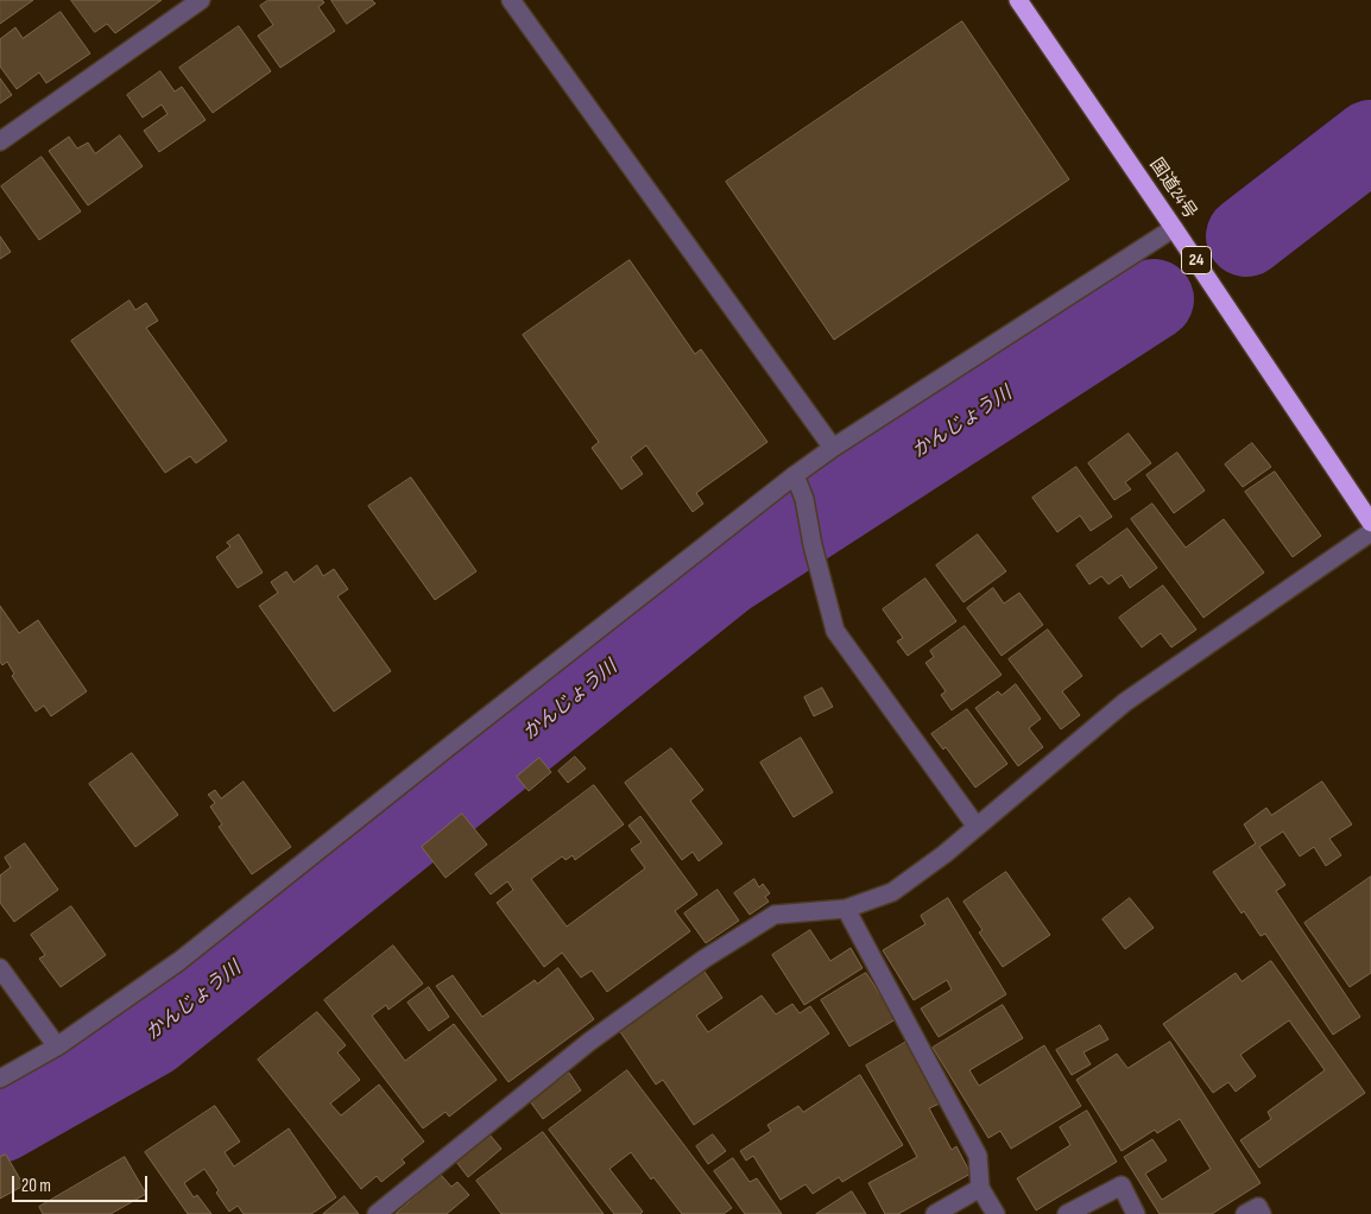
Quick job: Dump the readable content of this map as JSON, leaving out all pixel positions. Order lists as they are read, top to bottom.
{
  "streets": {
    "highway": ["国道24号", "24"]
  },
  "water": ["かんじょう川"],
  "scale_bar": "20 m"
}
